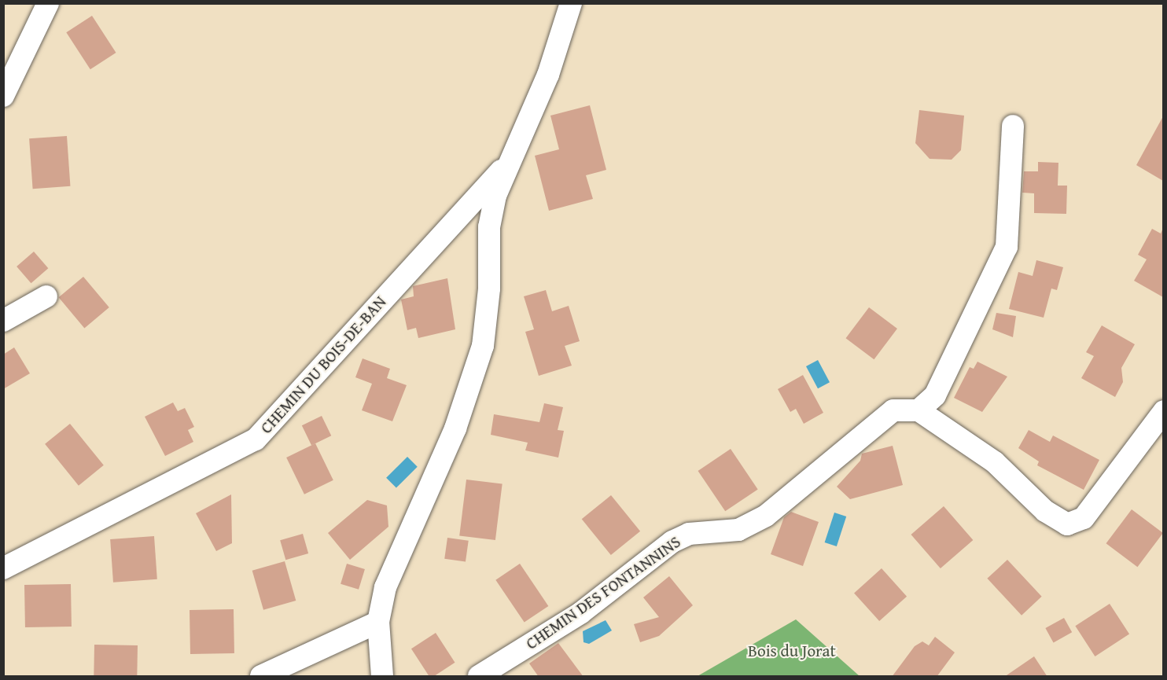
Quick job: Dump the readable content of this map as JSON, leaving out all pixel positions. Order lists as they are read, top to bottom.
{
  "streets": {
    "street": ["CHEMIN DU BOIS-DE-BAN", "CHEMIN DES FONTANNINS"]
  },
  "parks": ["Bois du Jorat"]
}
